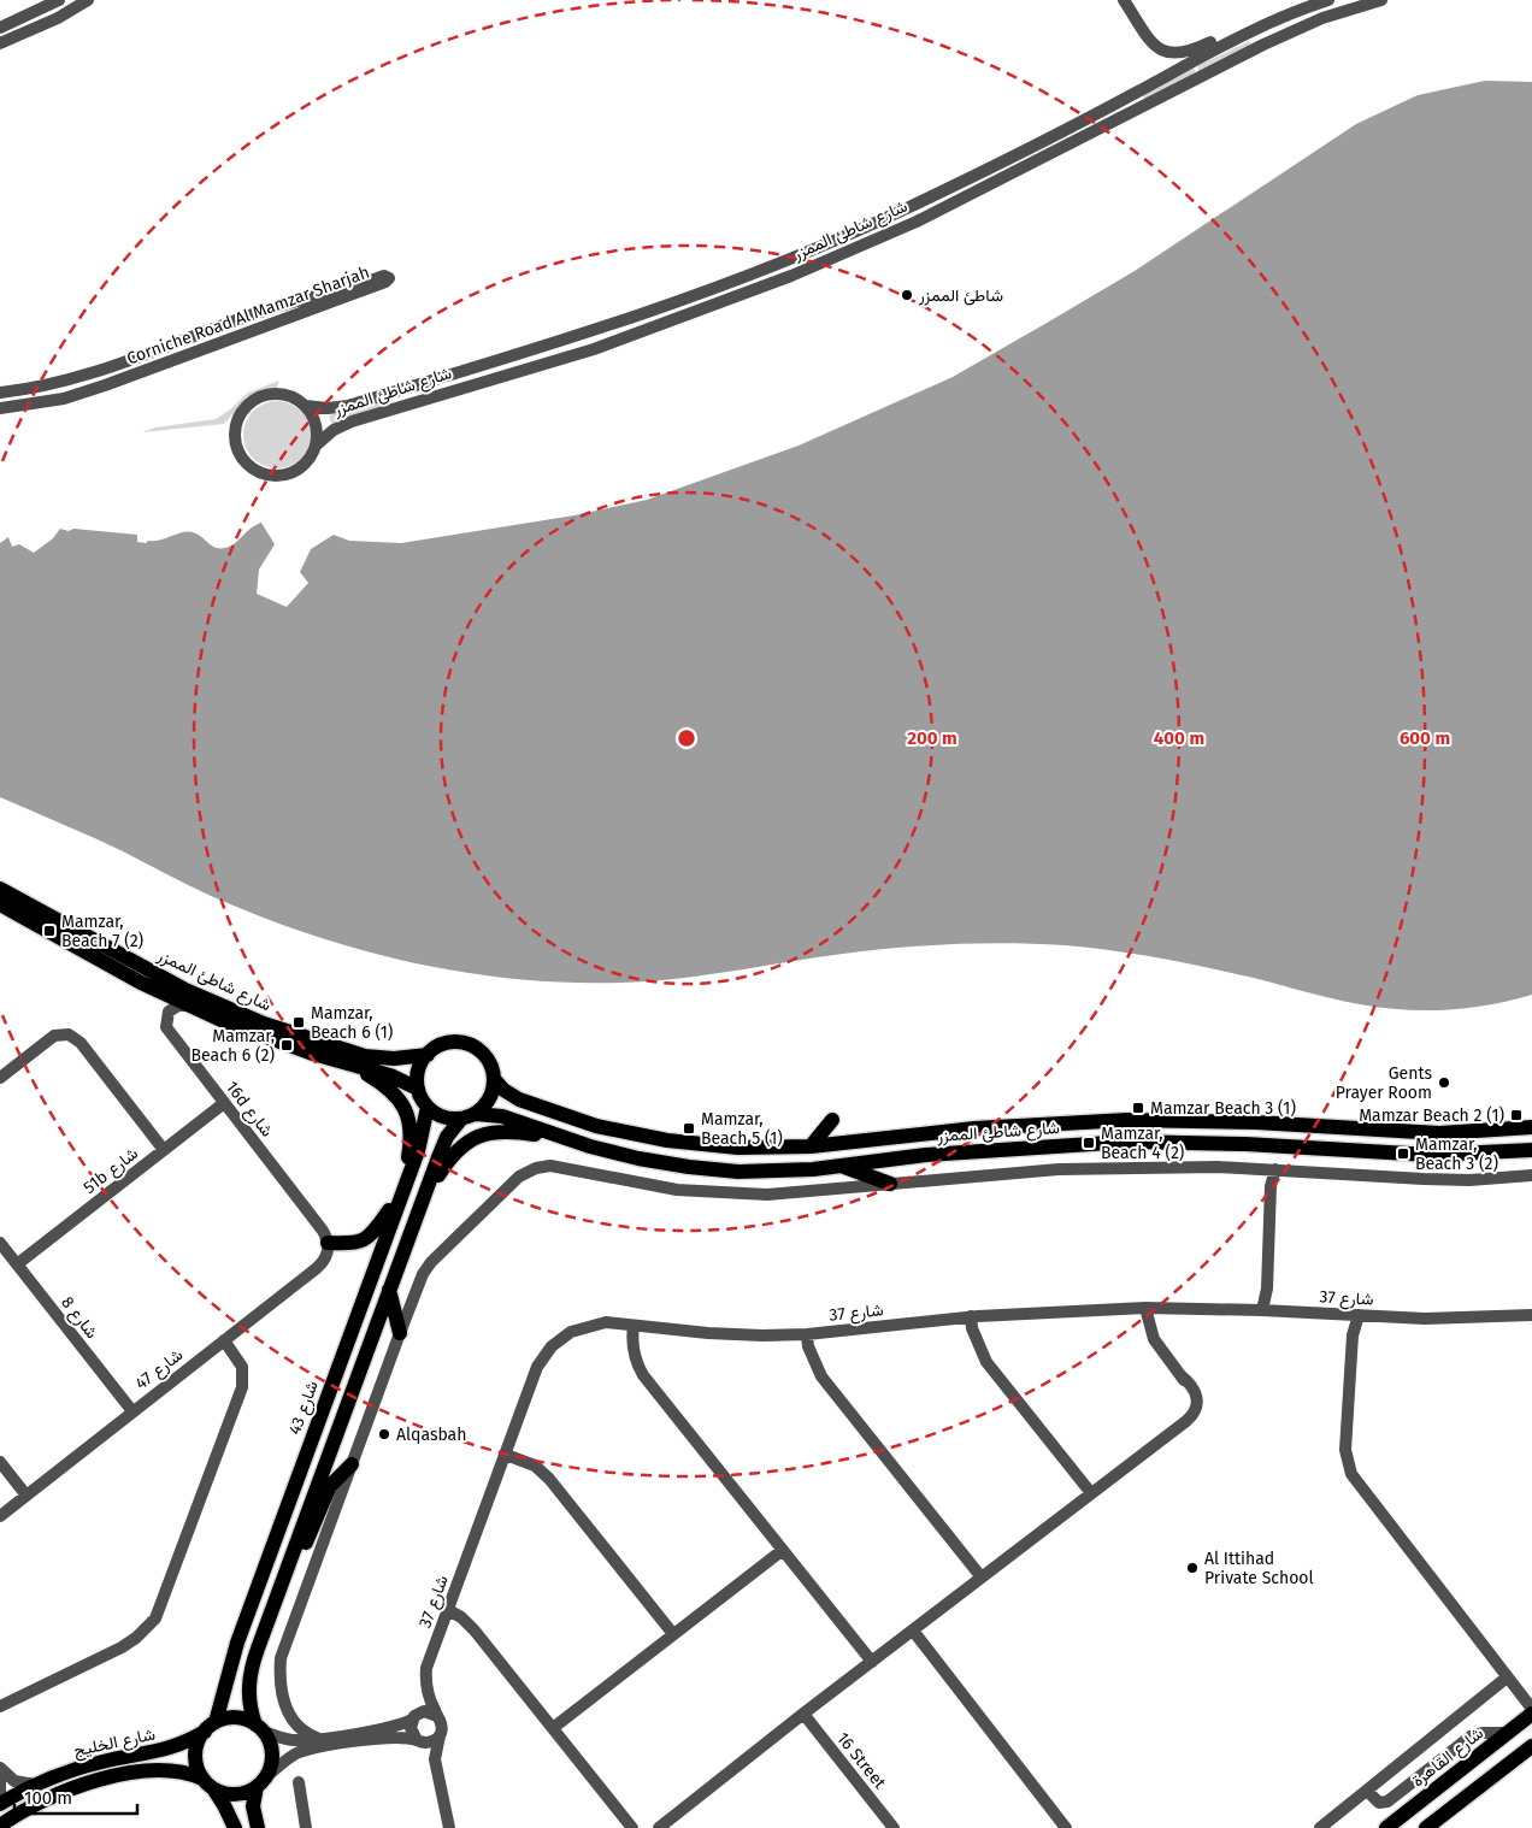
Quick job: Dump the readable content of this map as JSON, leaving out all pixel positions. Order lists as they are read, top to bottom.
{
  "streets": {
    "main road": [
      "شارع شاطئ الممزر",
      "شارع 43",
      "شارع الخليج",
      "شارع القاهرة"
    ],
    "street": [
      "Corniche Road Al Mamzar Sharjah",
      "16d شارع",
      "51b شارع",
      "شارع 37",
      "شارع 8",
      "شارع 47",
      "16 Street"
    ]
  },
  "crossings": [
    ["شارع شاطئ الممزر", "16d شارع"],
    ["شارع شاطئ الممزر", "شارع 43"],
    ["16d شارع", "51b شارع"],
    ["16d شارع", "شارع 47"],
    ["51b شارع", "شارع 8"],
    ["شارع 8", "شارع 47"],
    ["شارع 43", "شارع الخليج"]
  ],
  "places": {
    "other": [
      "شاطئ الممزر",
      "Gents Prayer Room",
      "Alqasbah",
      "Al Ittihad Private School"
    ],
    "transit": [
      "Mamzar, Beach 7 (2)",
      "Mamzar, Beach 6 (1)",
      "Mamzar, Beach 6 (2)",
      "Mamzar Beach 3 (1)",
      "Mamzar Beach 2 (1)",
      "Mamzar, Beach 5 (1)",
      "Mamzar, Beach 4 (2)",
      "Mamzar, Beach 3 (2)"
    ]
  },
  "scale_bar": "100 m",
  "rings": ["200 m", "400 m", "600 m"]
}
